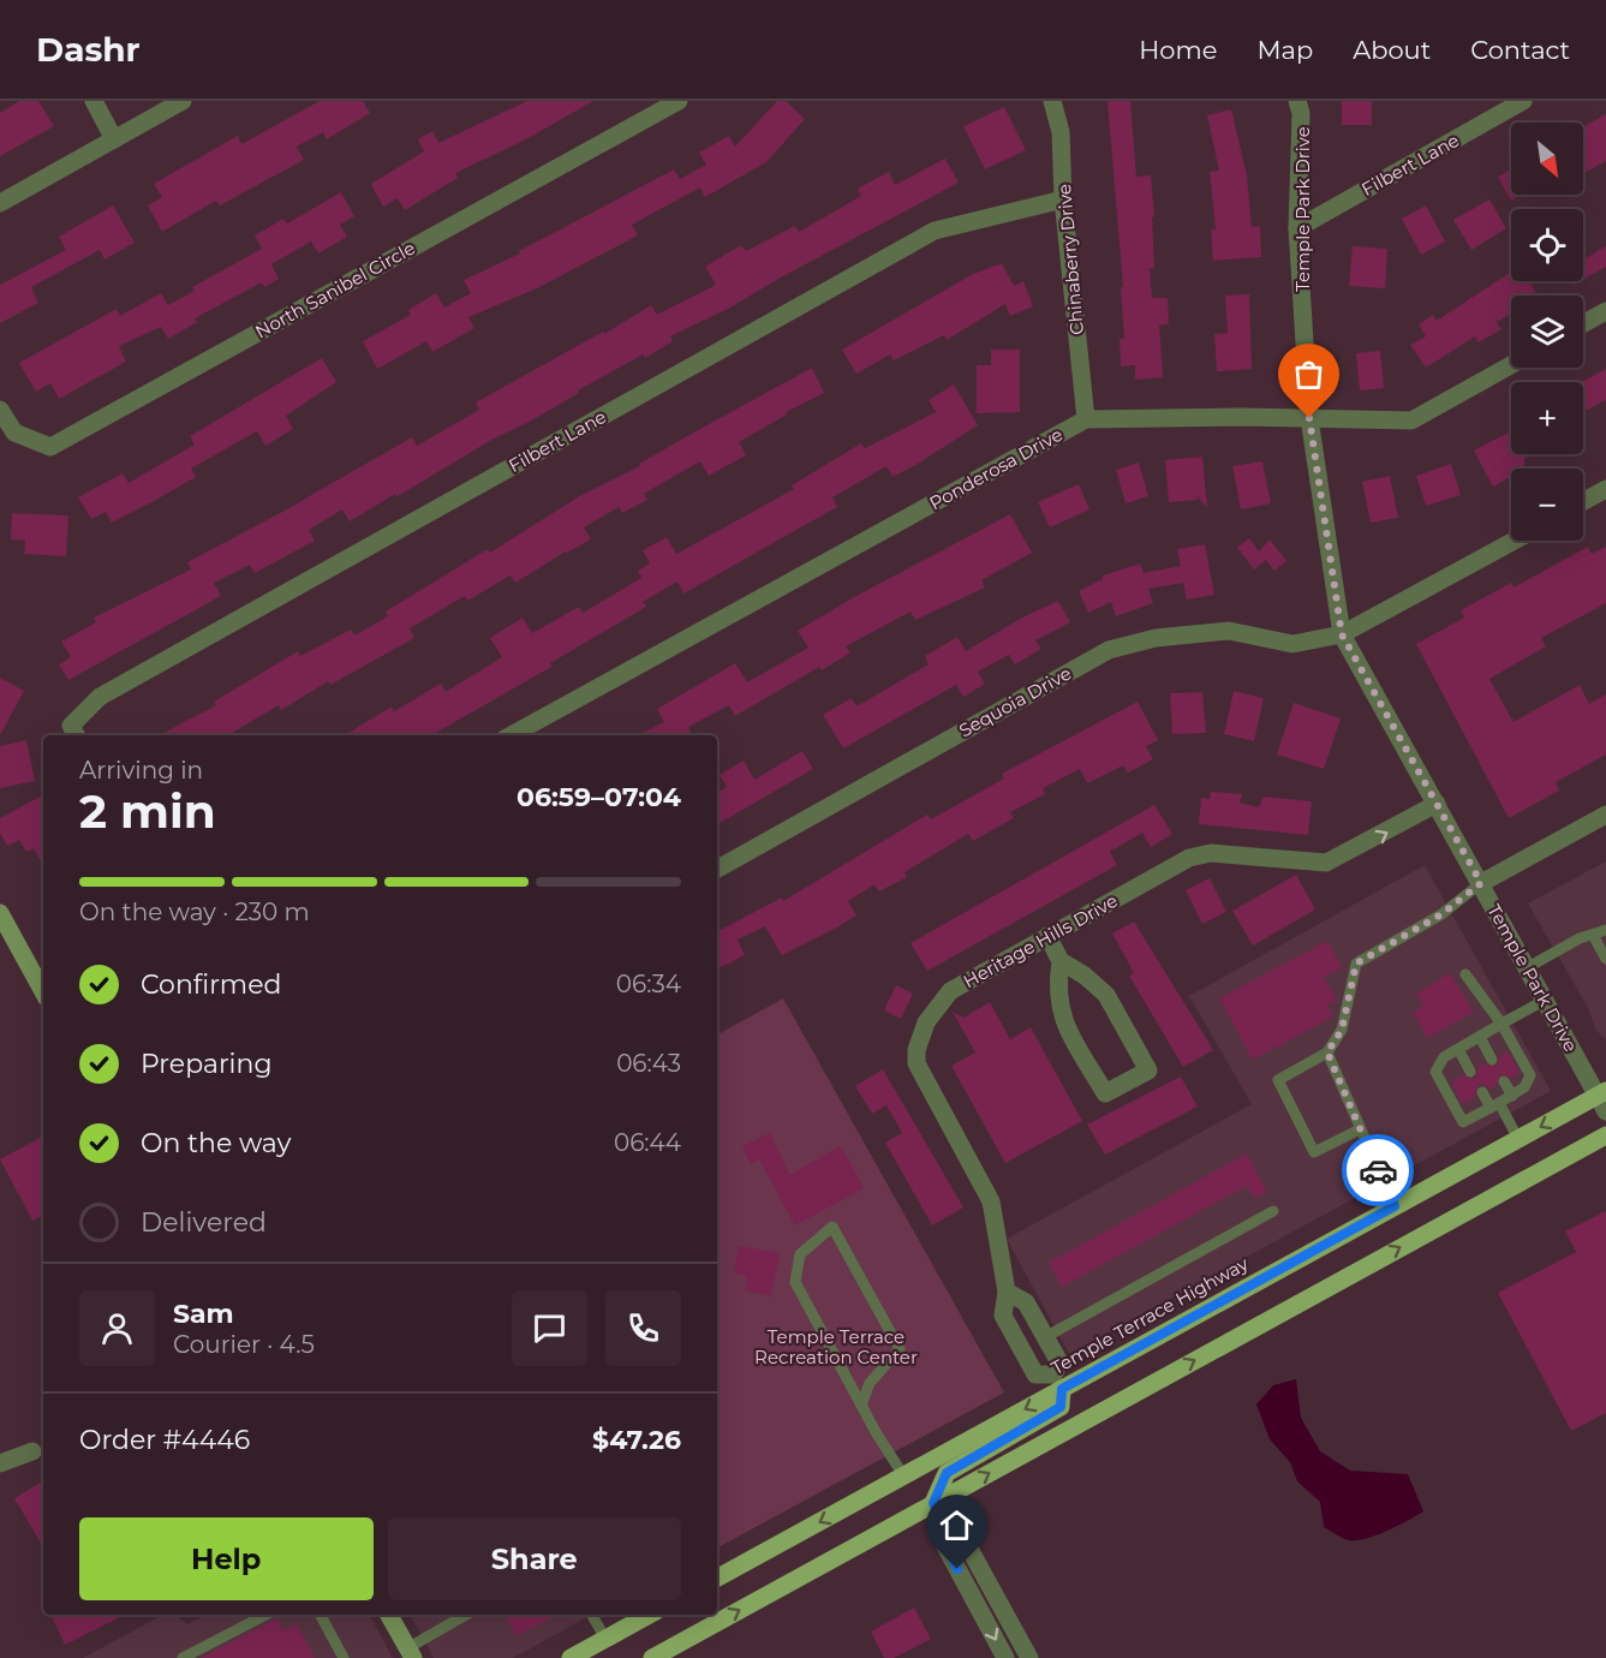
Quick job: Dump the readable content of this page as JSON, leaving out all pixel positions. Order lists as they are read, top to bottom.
{
  "streets": {
    "main road": ["Temple Terrace Highway"],
    "street": [
      "Filbert Lane",
      "Temple Park Drive",
      "Chinaberry Drive",
      "North Sanibel Circle",
      "Ponderosa Drive",
      "Sequoia Drive",
      "Heritage Hills Drive"
    ]
  },
  "crossings": [
    ["Filbert Lane", "Temple Park Drive"],
    ["Filbert Lane", "Chinaberry Drive"],
    ["Temple Park Drive", "Ponderosa Drive"],
    ["Temple Park Drive", "Sequoia Drive"],
    ["Temple Park Drive", "Heritage Hills Drive"],
    ["Temple Park Drive", "Temple Terrace Highway"],
    ["Chinaberry Drive", "Ponderosa Drive"],
    ["Heritage Hills Drive", "Temple Terrace Highway"]
  ],
  "one_way": ["Heritage Hills Drive"],
  "parks": ["Temple Terrace Recreation Center"],
  "north": "bottom right",
  "page": {
    "header": "Dashr",
    "nav": [
      "Home",
      "Map",
      "About",
      "Contact"
    ],
    "map_buttons": ["+", "−"],
    "heading": ["2 min", "Arriving in", "06:59–07:04"],
    "panel": [
      "Sam",
      "Courier · 4.5",
      "Order #4446",
      "$47.26"
    ],
    "bar": "On the way · 230 m",
    "list": [
      ["Confirmed", "06:34"],
      ["Preparing", "06:43"],
      ["On the way", "06:44"],
      "Delivered"
    ],
    "buttons": ["Help", "Share"]
  }
}
